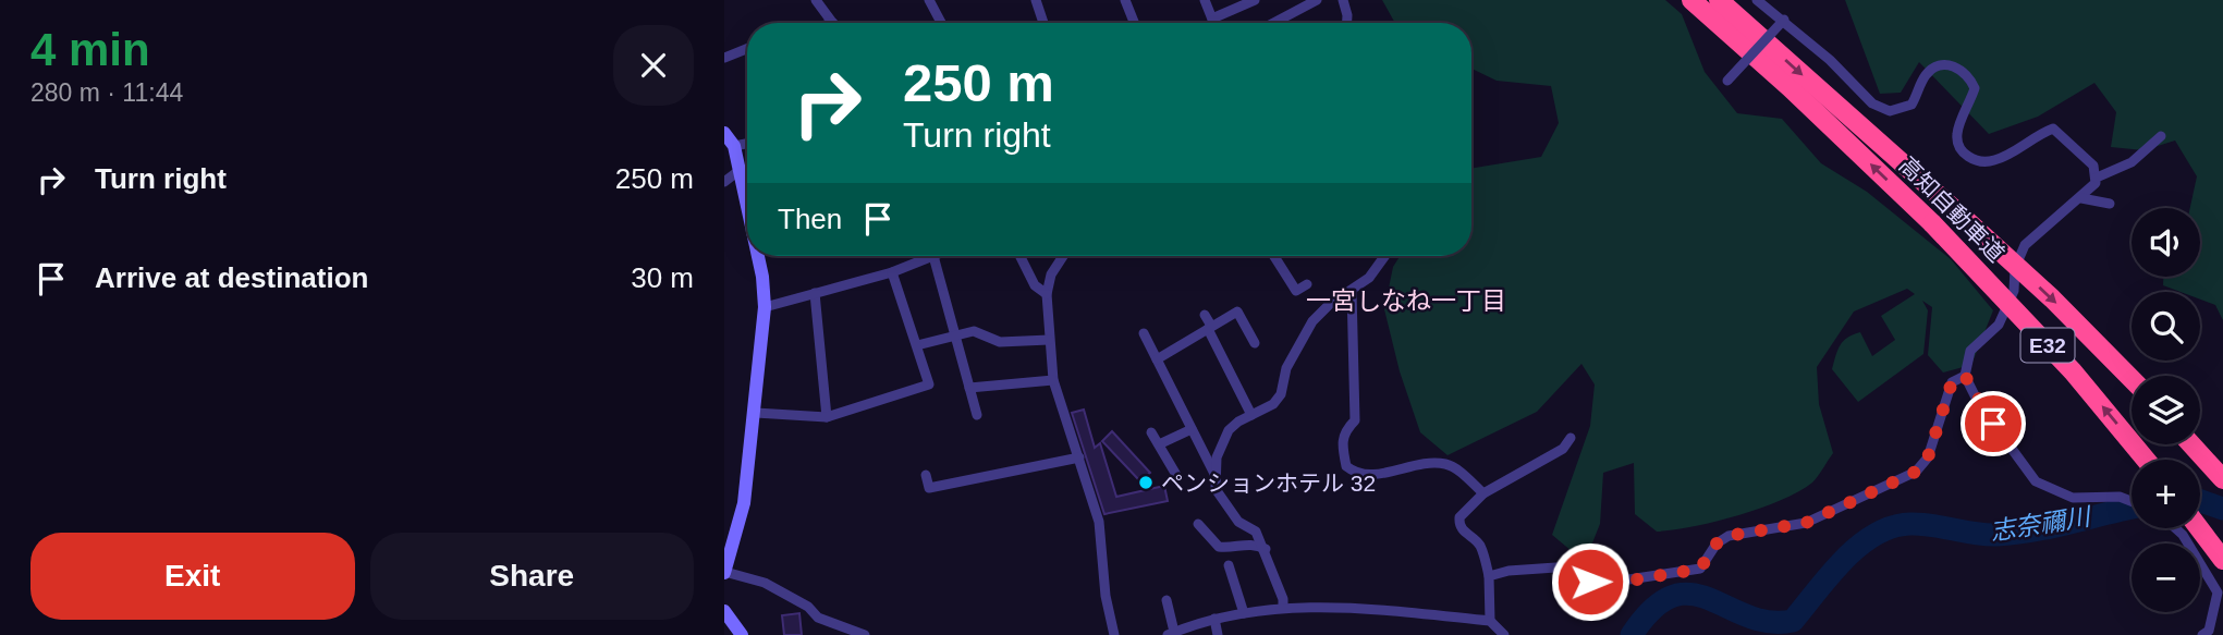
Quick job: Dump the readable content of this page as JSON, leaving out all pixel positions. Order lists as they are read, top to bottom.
{
  "streets": {
    "highway": ["高知自動車道", "E32"]
  },
  "districts": ["一宮しなね一丁目"],
  "water": ["志奈禰川"],
  "places": ["ペンションホテル 32"],
  "page": {
    "heading": ["4 min", "280 m · 11:44"],
    "turn": ["250 m", "Turn right"],
    "list": [
      {
        "name": "Turn right",
        "value": "250 m"
      },
      {
        "name": "Arrive at destination",
        "value": "30 m"
      }
    ],
    "then": "Then",
    "map_buttons": ["+", "−"],
    "buttons": ["Exit", "Share"]
  }
}
